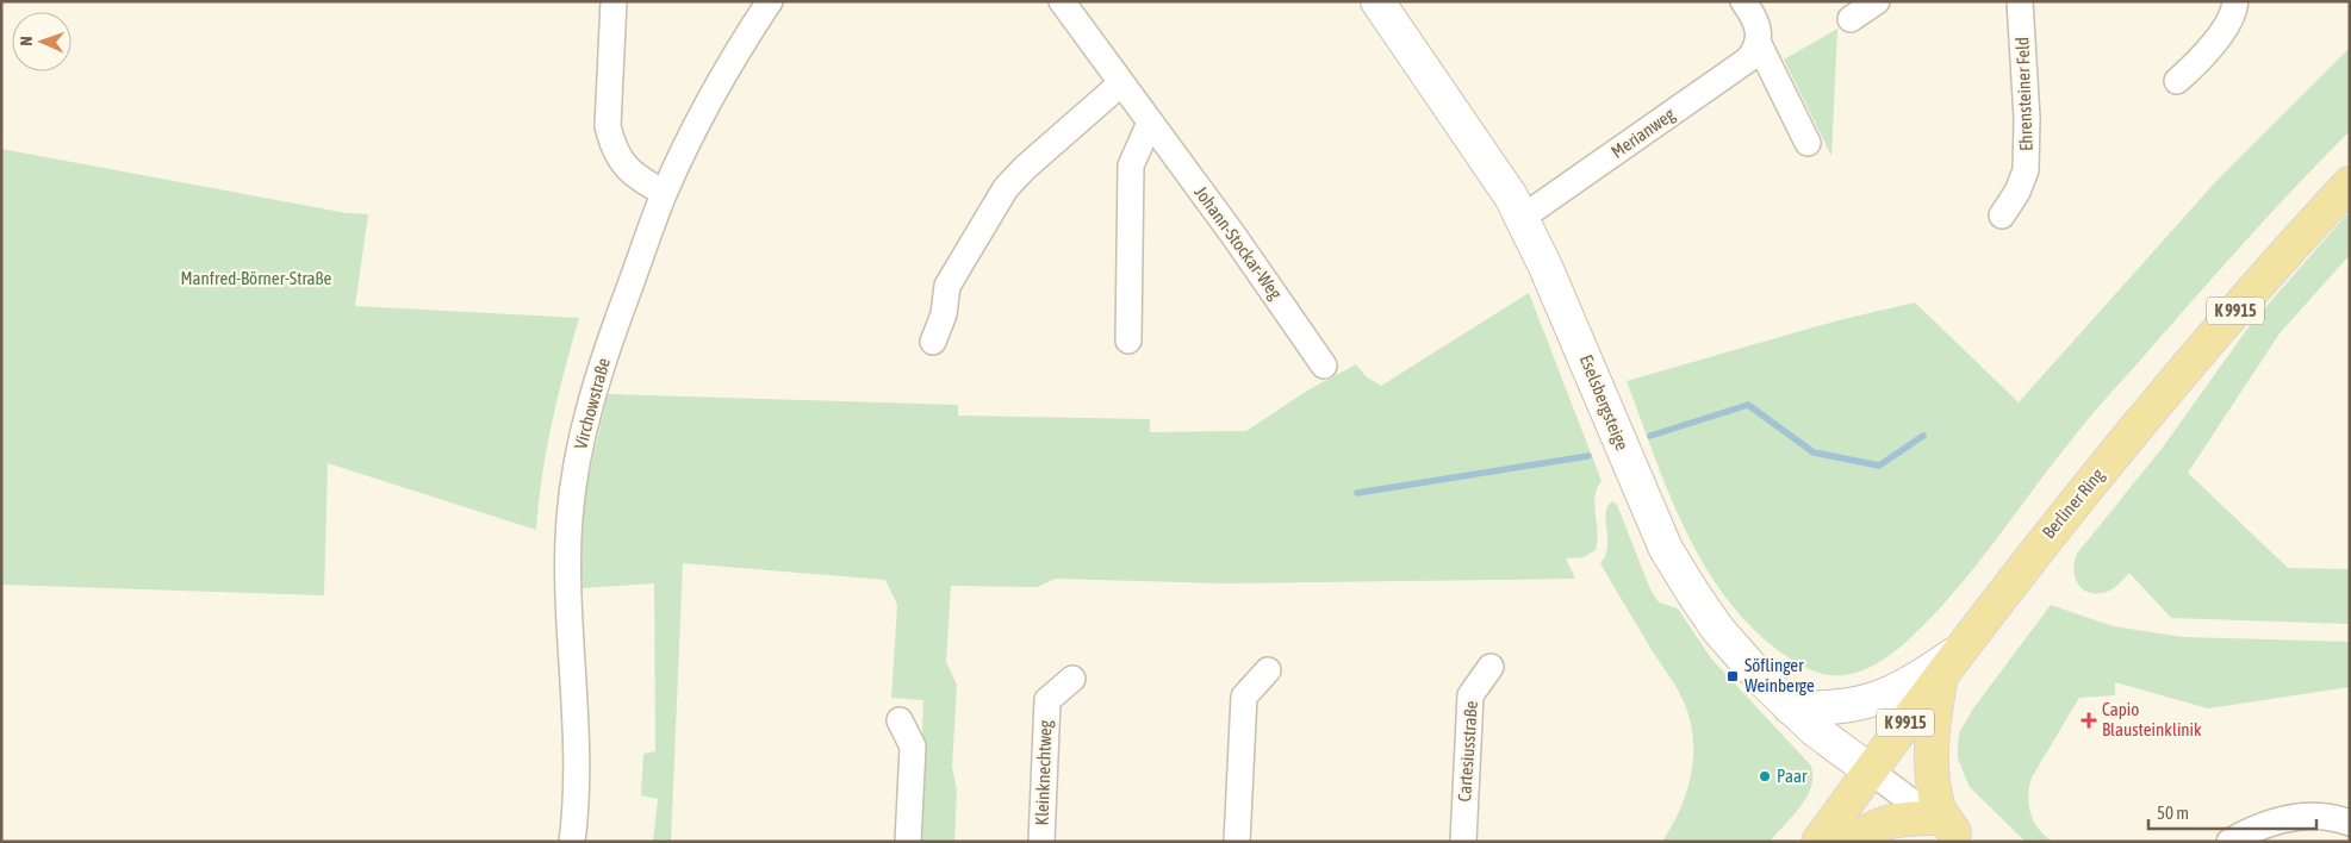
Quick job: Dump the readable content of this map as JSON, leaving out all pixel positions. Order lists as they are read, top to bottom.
{
  "streets": {
    "main road": ["K 9915", "Berliner Ring"],
    "street": [
      "Ehrensteiner Feld",
      "Merianweg",
      "Johann-Stockar-Weg",
      "Eselsbergsteige",
      "Virchowstraße",
      "Cartesiusstraße",
      "Kleinknechtweg"
    ]
  },
  "crossings": [
    ["Merianweg", "Eselsbergsteige"],
    ["Eselsbergsteige", "Berliner Ring"]
  ],
  "parks": ["Manfred-Börner-Straße"],
  "places": {
    "transit": ["Söflinger Weinberge"],
    "health": ["Capio Blausteinklinik"],
    "other": ["Paar"]
  },
  "scale_bar": "50 m",
  "north": "left"
}
